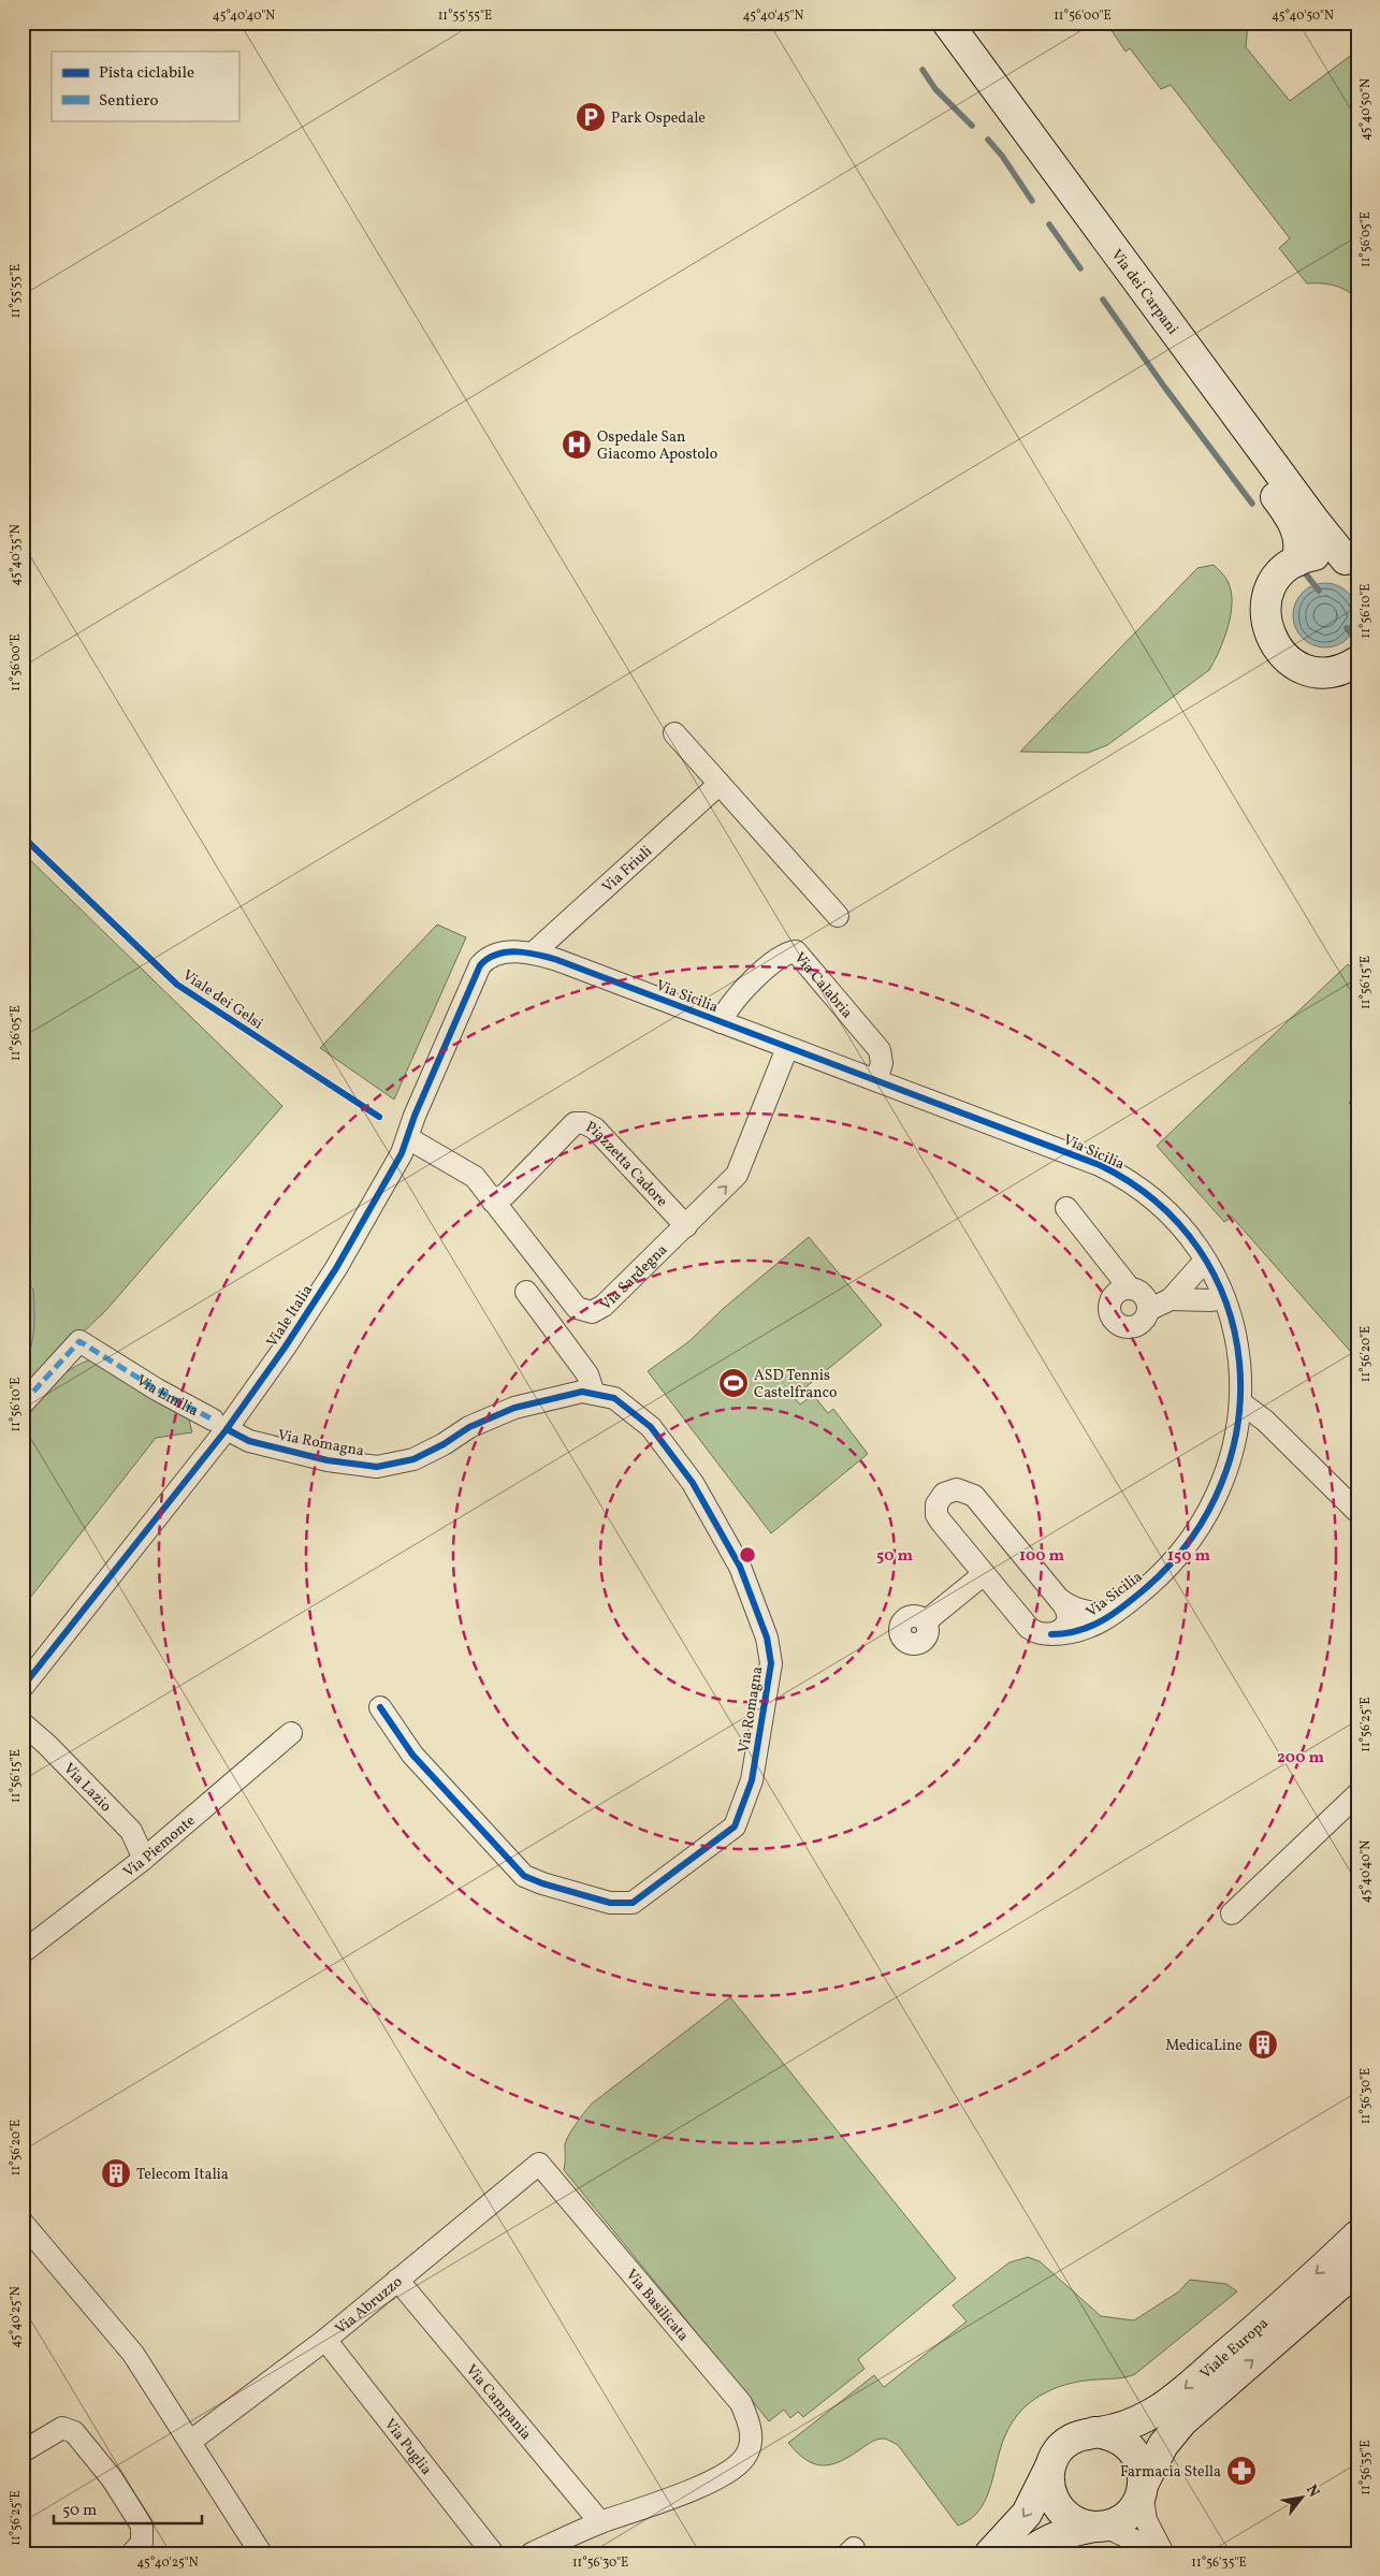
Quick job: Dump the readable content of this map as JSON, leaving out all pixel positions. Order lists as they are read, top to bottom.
{
  "streets": {
    "street": [
      "Via dei Carpani",
      "Via Friuli",
      "Via Calabria",
      "Via Sicilia",
      "Piazzetta Cadore",
      "Via Sardegna",
      "Viale Italia",
      "Via Emilia",
      "Via Romagna",
      "Via Lazio",
      "Via Piemonte",
      "Via Abruzzo",
      "Via Basilicata",
      "Viale Europa",
      "Via Campania",
      "Via Puglia"
    ],
    "cycle path": ["Viale dei Gelsi"]
  },
  "crossings": [
    ["Via Friuli", "Via Sicilia"],
    ["Via Friuli", "Viale Italia"],
    ["Via Calabria", "Via Sicilia"],
    ["Via Sicilia", "Via Sardegna"],
    ["Via Sicilia", "Viale Italia"],
    ["Piazzetta Cadore", "Via Sardegna"],
    ["Via Sardegna", "Viale Italia"],
    ["Viale Italia", "Via Emilia"],
    ["Viale Italia", "Via Romagna"],
    ["Via Emilia", "Via Romagna"],
    ["Via Lazio", "Via Piemonte"],
    ["Via Abruzzo", "Via Basilicata"],
    ["Via Abruzzo", "Via Campania"],
    ["Via Abruzzo", "Via Puglia"],
    ["Via Basilicata", "Via Campania"]
  ],
  "places": {
    "parking": ["Park Ospedale"],
    "hospital": ["Ospedale San Giacomo Apostolo"],
    "sports": ["ASD Tennis Castelfranco"],
    "building": ["MedicaLine", "Telecom Italia"],
    "pharmacy": ["Farmacia Stella"]
  },
  "legend": ["Pista ciclabile", "Sentiero"],
  "scale_bar": "50 m",
  "north": "top right",
  "coordinates": [
    "45°40'40\"N",
    "11°55'55\"E",
    "45°40'45\"N",
    "11°56'00\"E",
    "45°40'50\"N",
    "11°56'05\"E",
    "45°40'35\"N",
    "11°56'10\"E",
    "11°56'15\"E",
    "11°56'20\"E",
    "11°56'25\"E",
    "11°56'30\"E",
    "45°40'25\"N",
    "11°56'35\"E"
  ],
  "rings": [
    "50 m",
    "100 m",
    "150 m",
    "200 m"
  ]
}
